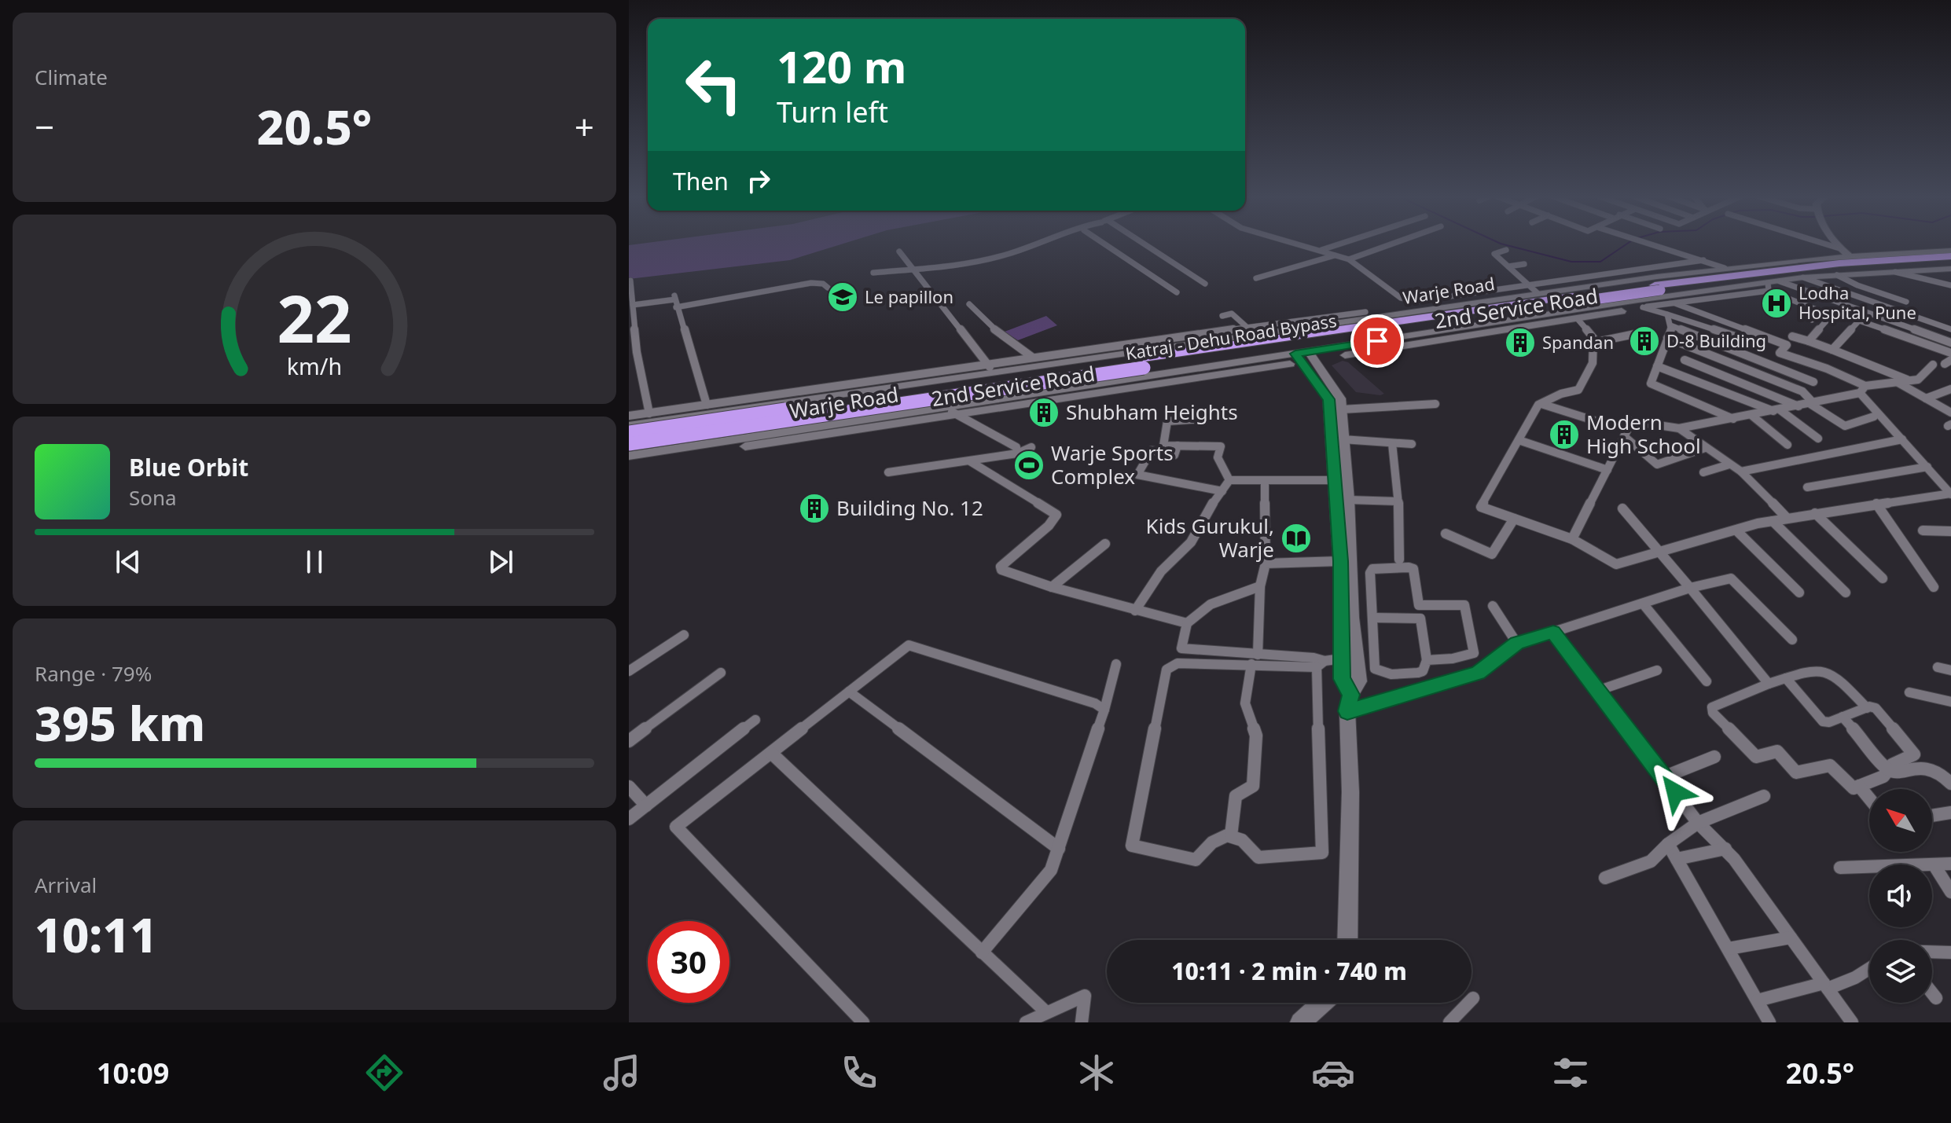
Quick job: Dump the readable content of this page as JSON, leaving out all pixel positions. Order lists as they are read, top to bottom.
{
  "streets": {
    "highway": ["Katraj - Dehu Road Bypass"],
    "street": ["Warje Road", "2nd Service Road"]
  },
  "crossings": [
    ["Warje Road", "2nd Service Road"],
    ["Warje Road", "Katraj - Dehu Road Bypass"]
  ],
  "places": {
    "school or university": ["Le papillon"],
    "hospital": ["Lodha Hospital, Pune"],
    "building": [
      "D-8 Building",
      "Spandan",
      "Shubham Heights",
      "Modern High School",
      "Building No. 12"
    ],
    "sports": ["Warje Sports Complex"],
    "library": ["Kids Gurukul, Warje"]
  },
  "north": "top left",
  "page": {
    "tile": [
      "Climate",
      ["Range · 79%", "395 km"],
      ["Arrival", "10:11"]
    ],
    "turn": ["120 m", "Turn left"],
    "heat": ["−", "20.5°", "+"],
    "then": "Then",
    "song": ["Blue Orbit", "Sona"],
    "limit": "30",
    "trip": "10:11 · 2 min · 740 m",
    "tabs": ["10:09", "20.5°"],
    "gauge": ["22", "km/h"]
  }
}
